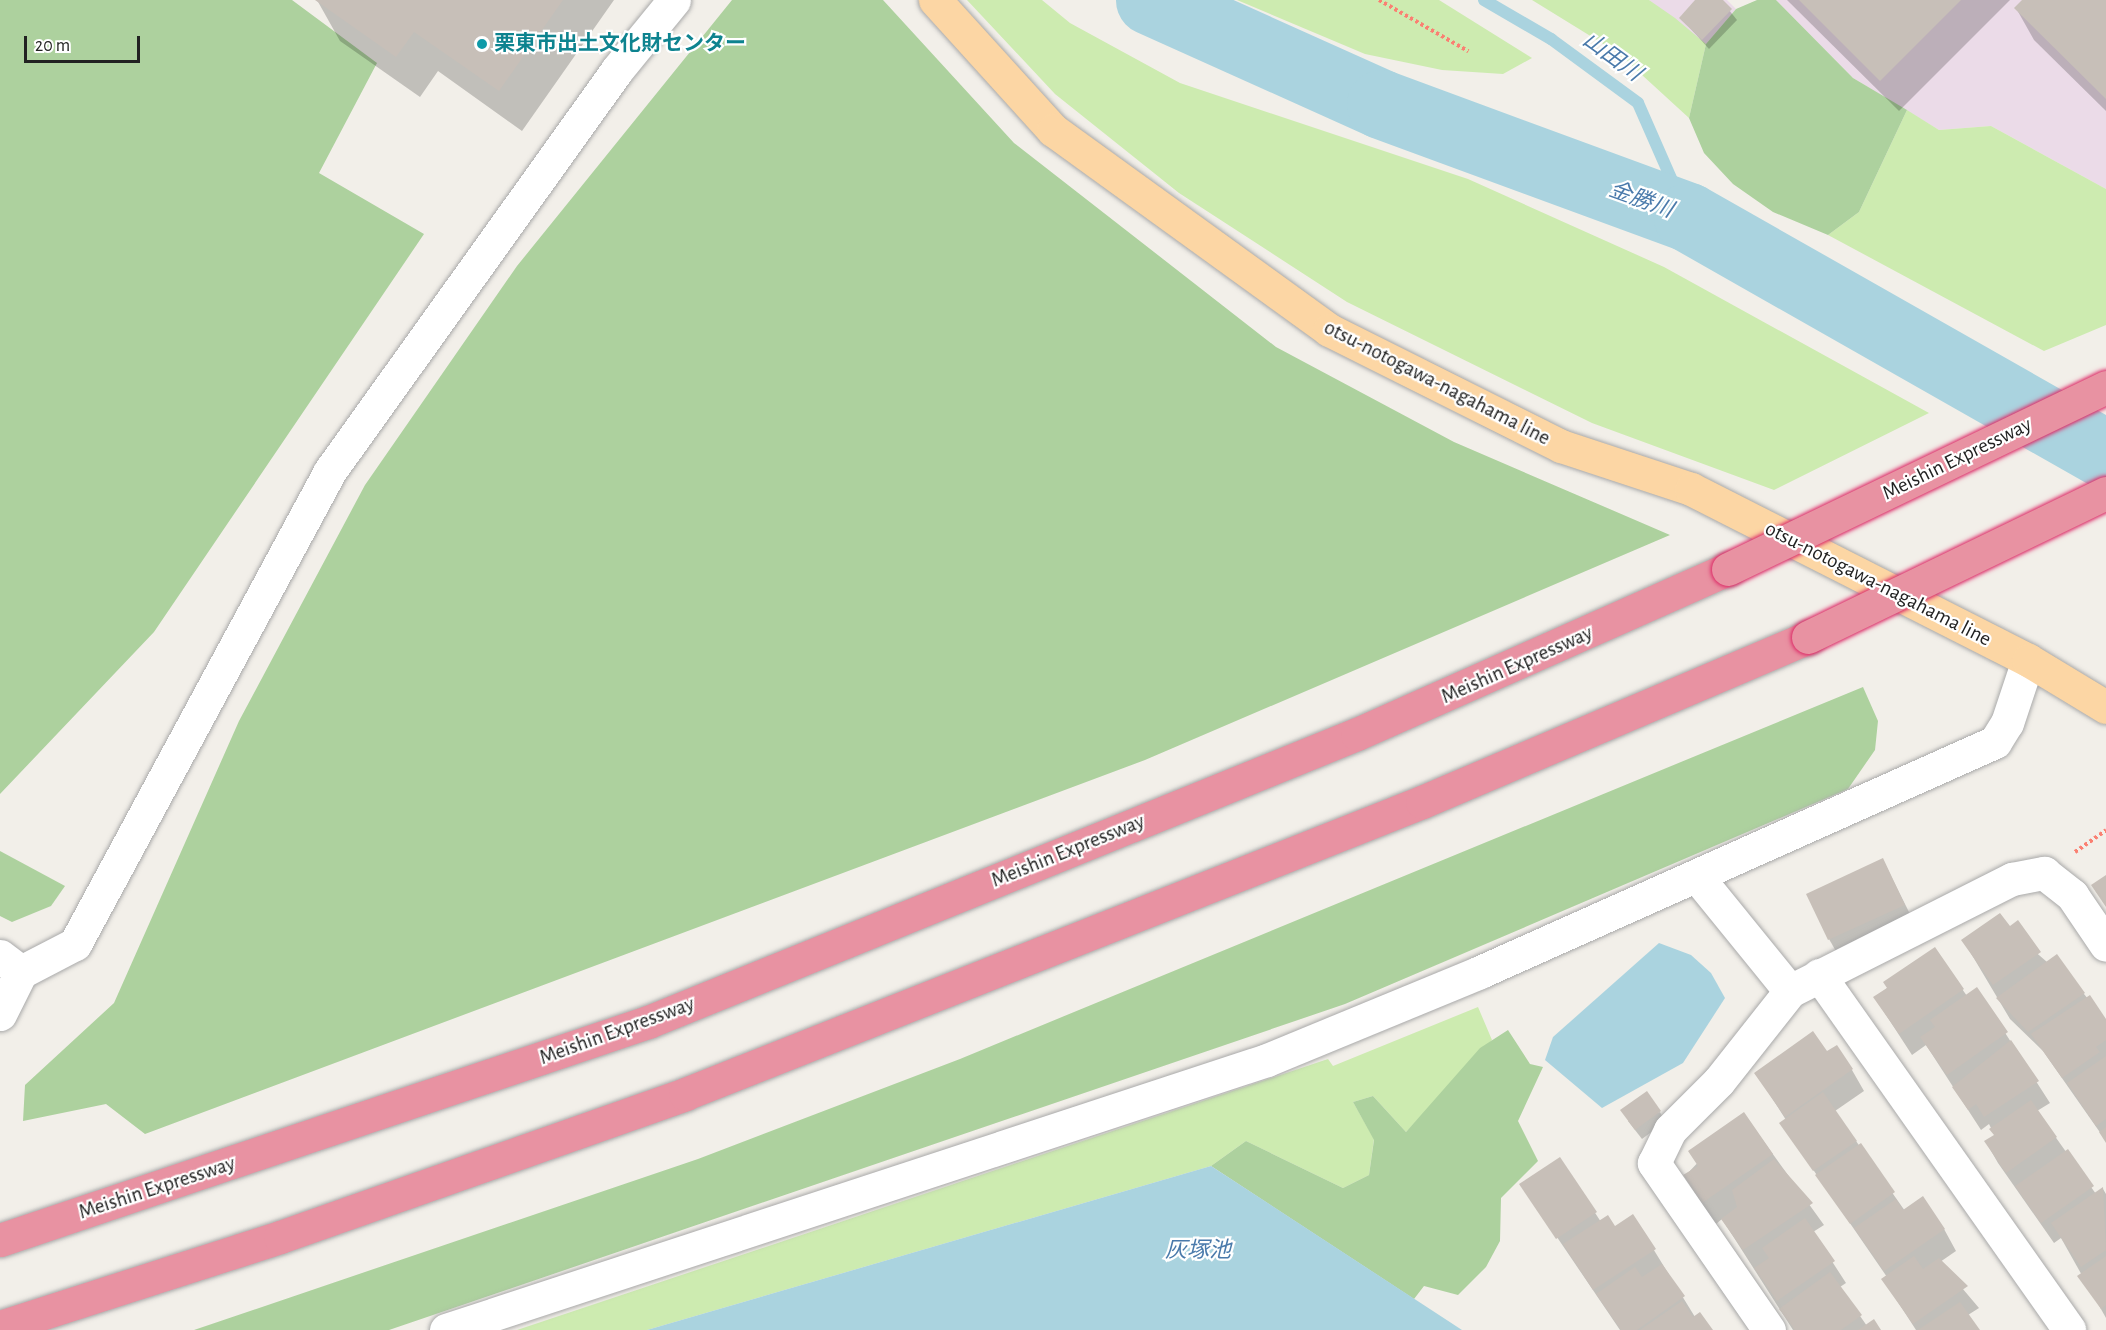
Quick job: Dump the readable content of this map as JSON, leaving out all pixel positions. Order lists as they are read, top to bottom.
{
  "streets": {
    "highway": ["Meishin Expressway"],
    "main road": ["otsu-notogawa-nagahama line"]
  },
  "water": ["山田川", "金勝川", "灰塚池"],
  "places": ["栗東市出土文化財センター"],
  "scale_bar": "20 m"
}
